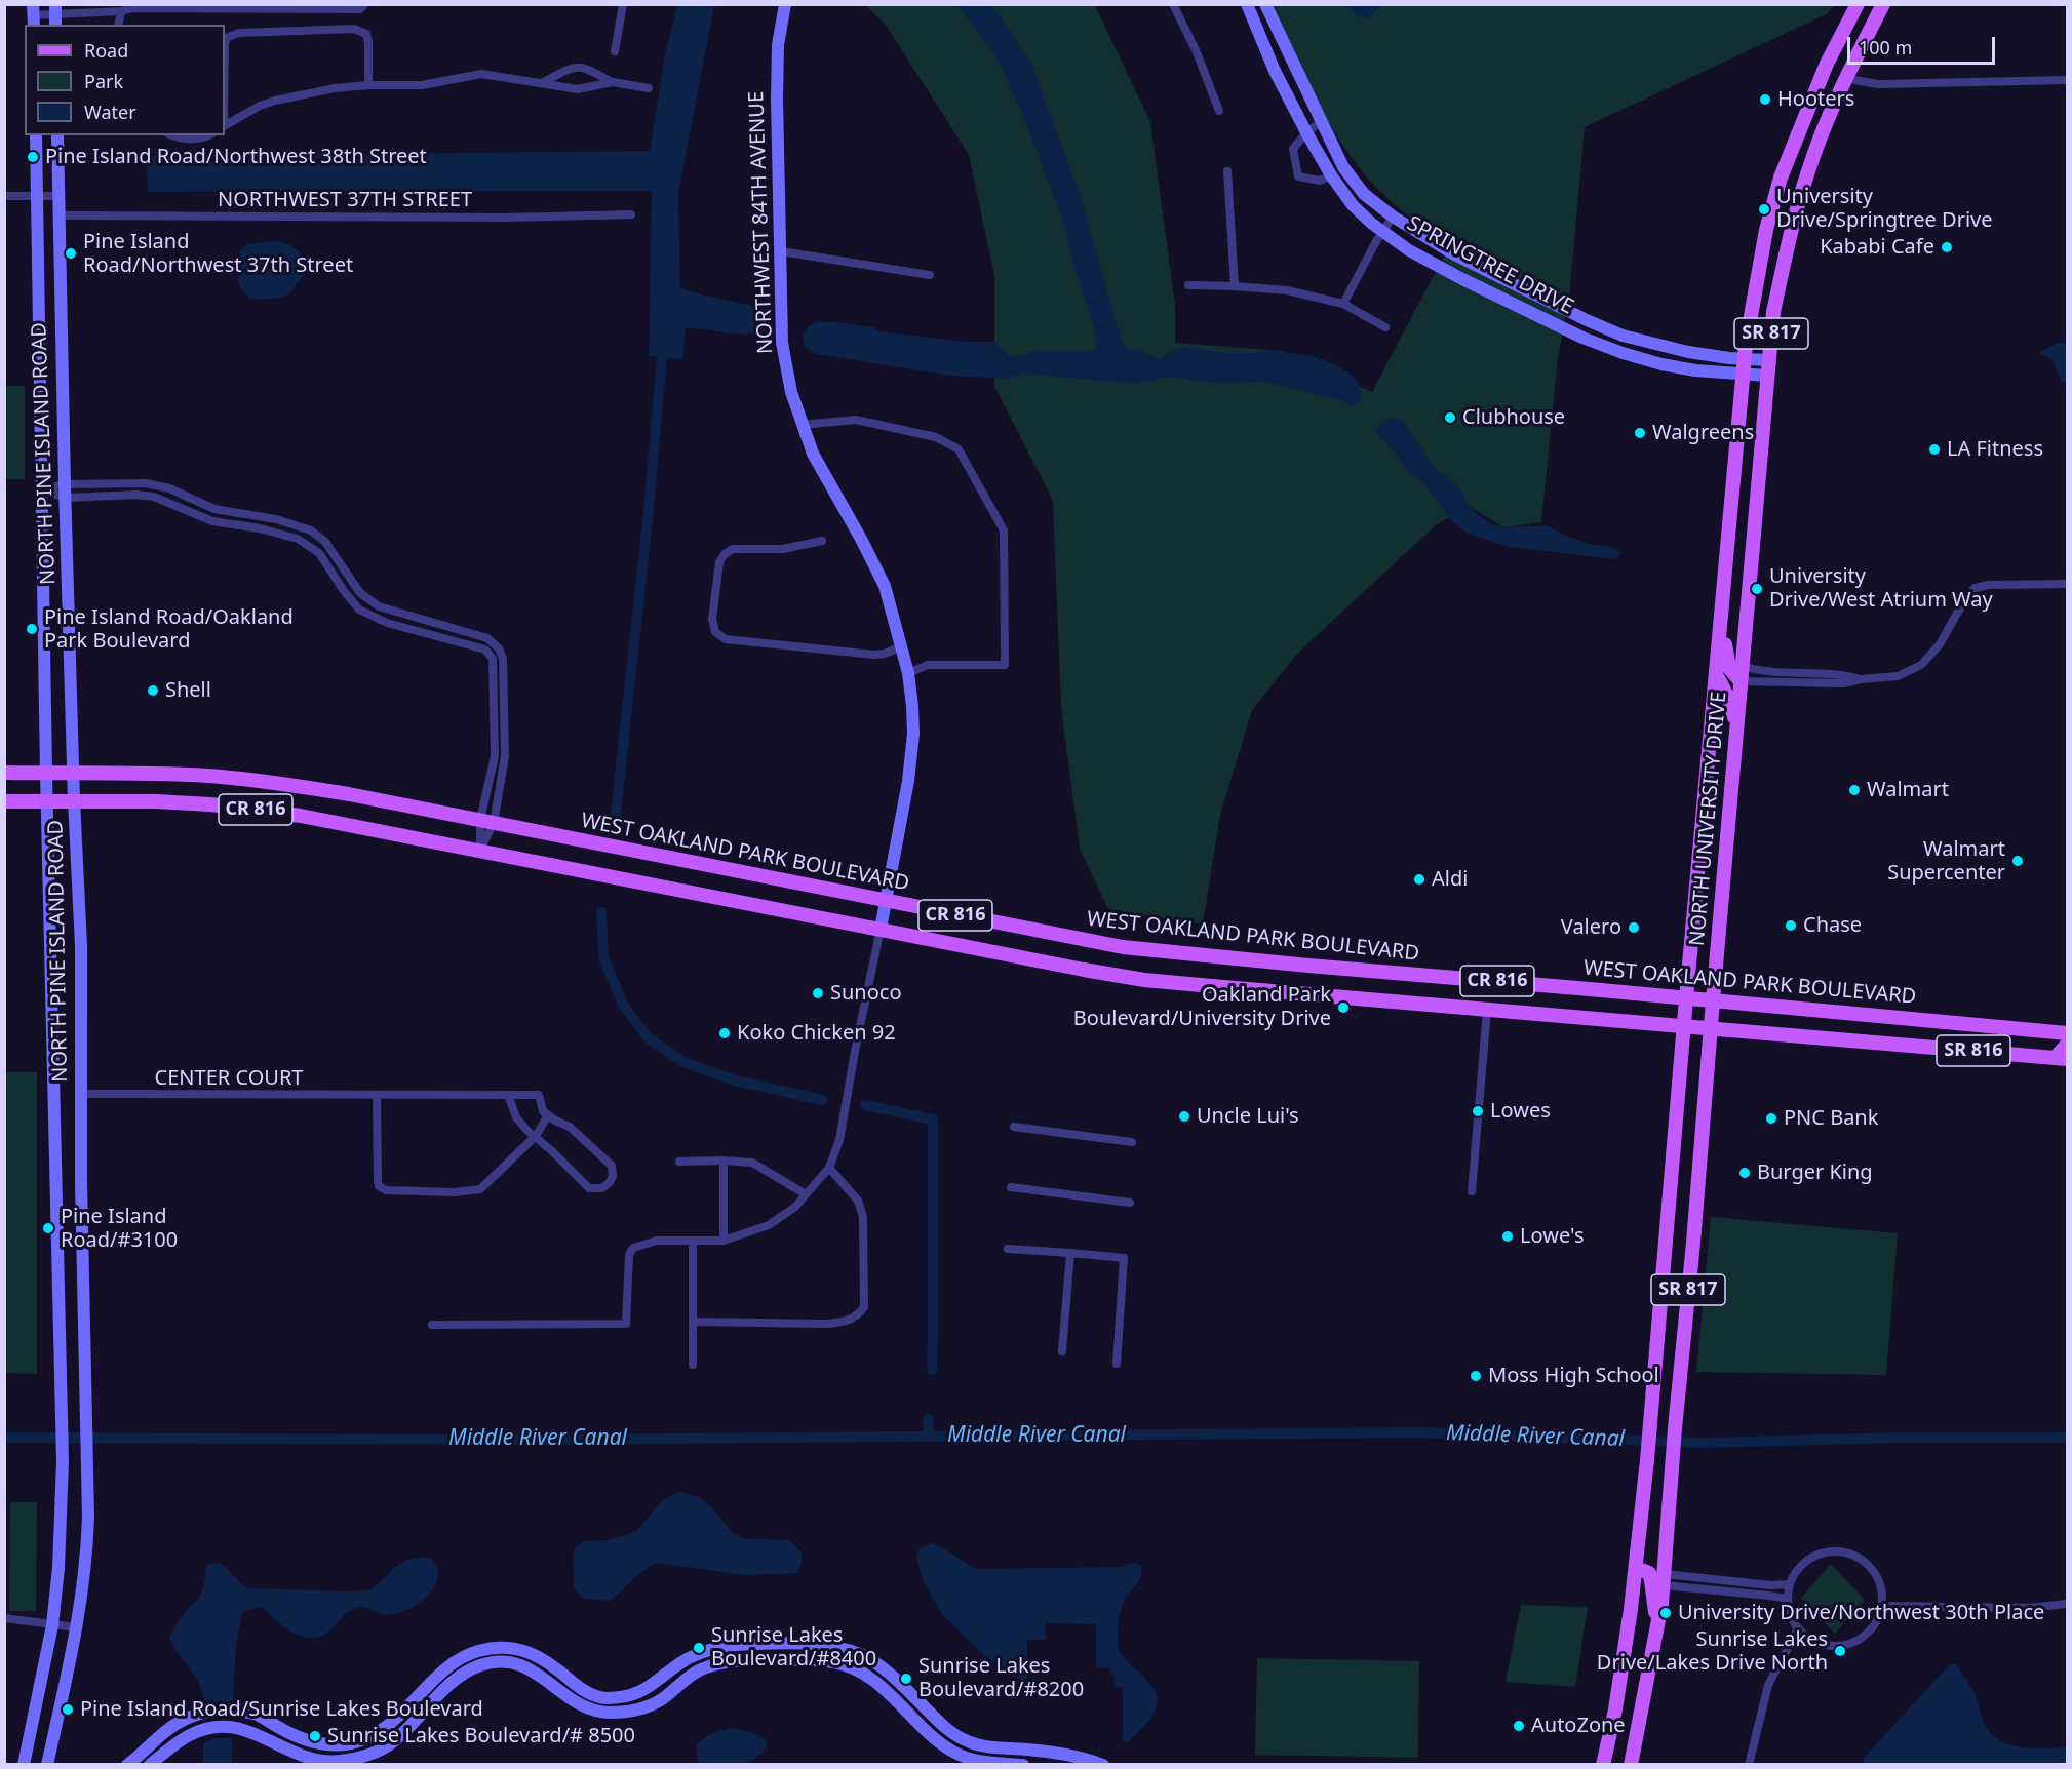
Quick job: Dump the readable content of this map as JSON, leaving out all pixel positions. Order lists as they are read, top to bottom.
{
  "streets": {
    "main road": [
      "SR 817",
      "CR 816",
      "NORTH UNIVERSITY DRIVE",
      "WEST OAKLAND PARK BOULEVARD",
      "SR 816"
    ],
    "street": [
      "NORTHWEST 37TH STREET",
      "NORTHWEST 84TH AVENUE",
      "SPRINGTREE DRIVE",
      "NORTH PINE ISLAND ROAD",
      "CENTER COURT"
    ]
  },
  "crossings": [
    ["NORTHWEST 37TH STREET", "NORTH PINE ISLAND ROAD"],
    ["NORTHWEST 84TH AVENUE", "CR 816"],
    ["NORTHWEST 84TH AVENUE", "WEST OAKLAND PARK BOULEVARD"],
    ["SPRINGTREE DRIVE", "NORTH UNIVERSITY DRIVE"],
    ["NORTH PINE ISLAND ROAD", "CR 816"],
    ["NORTH PINE ISLAND ROAD", "WEST OAKLAND PARK BOULEVARD"],
    ["NORTH PINE ISLAND ROAD", "CENTER COURT"],
    ["CR 816", "NORTH UNIVERSITY DRIVE"],
    ["CR 816", "SR 816"],
    ["NORTH UNIVERSITY DRIVE", "WEST OAKLAND PARK BOULEVARD"],
    ["NORTH UNIVERSITY DRIVE", "SR 816"]
  ],
  "water": ["Middle River Canal"],
  "places": [
    "Hooters",
    "Pine Island Road/Northwest 38th Street",
    "University Drive/Springtree Drive",
    "Kababi Cafe",
    "Pine Island Road/Northwest 37th Street",
    "Clubhouse",
    "Walgreens",
    "LA Fitness",
    "University Drive/West Atrium Way",
    "Pine Island Road/Oakland Park Boulevard",
    "Shell",
    "Walmart",
    "Walmart Supercenter",
    "Aldi",
    "Chase",
    "Valero",
    "Sunoco",
    "Oakland Park Boulevard/University Drive",
    "Koko Chicken 92",
    "Lowes",
    "Uncle Lui's",
    "PNC Bank",
    "Burger King",
    "Pine Island Road/#3100",
    "Lowe's",
    "Moss High School",
    "University Drive/Northwest 30th Place",
    "Sunrise Lakes Boulevard/#8400",
    "Sunrise Lakes Drive/Lakes Drive North",
    "Sunrise Lakes Boulevard/#8200",
    "Pine Island Road/Sunrise Lakes Boulevard",
    "AutoZone",
    "Sunrise Lakes Boulevard/# 8500"
  ],
  "legend": ["Road", "Park", "Water"],
  "scale_bar": "100 m"
}
